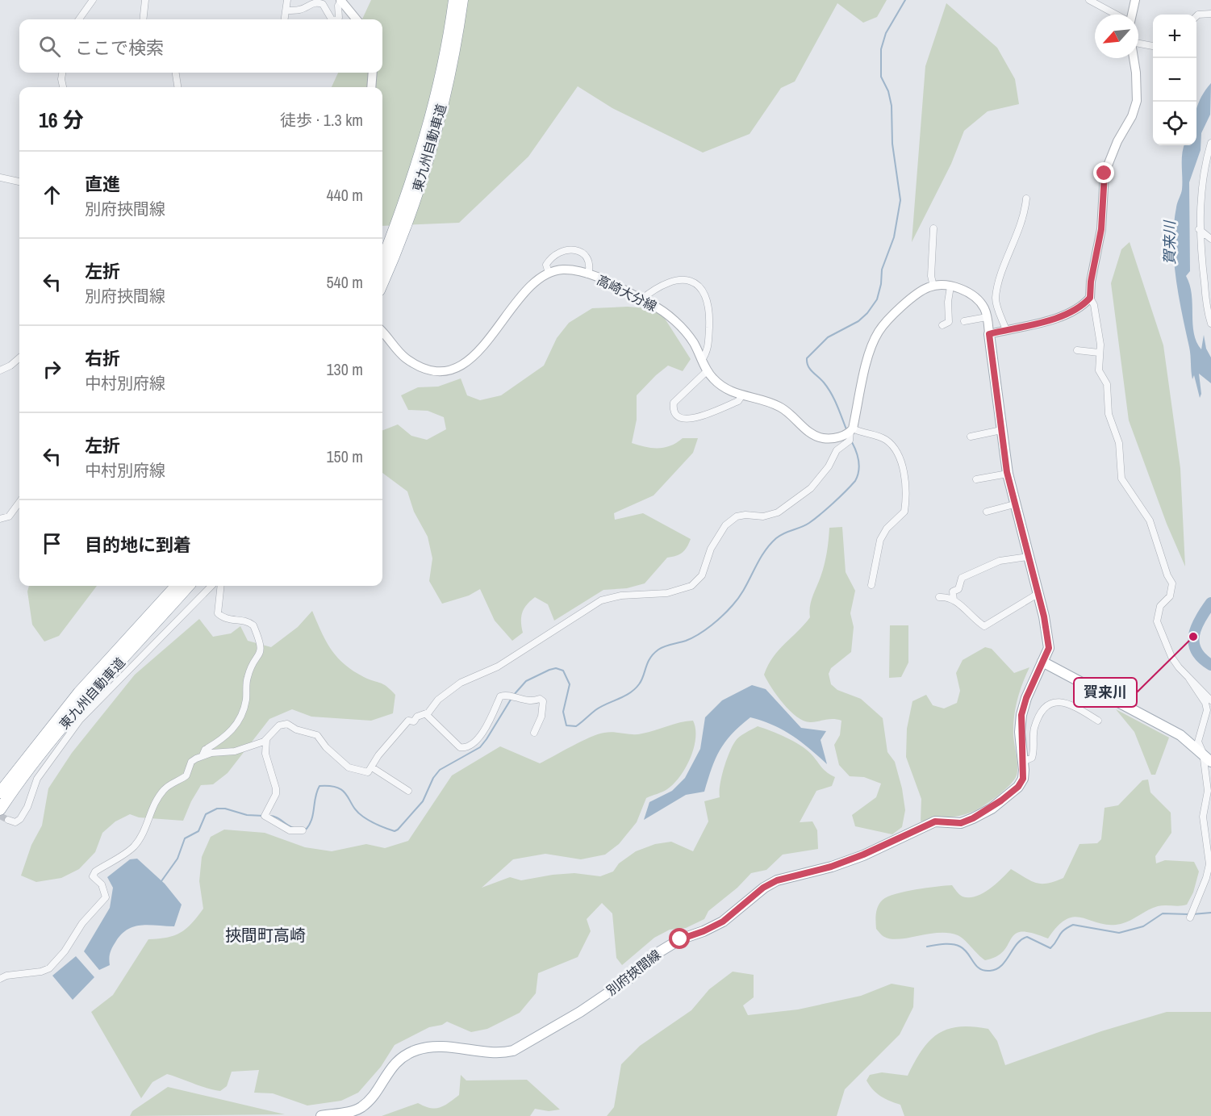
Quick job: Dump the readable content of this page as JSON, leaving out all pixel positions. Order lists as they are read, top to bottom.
{
  "streets": {
    "highway": ["東九州自動車道"],
    "main road": ["高崎大分線", "別府挾間線"]
  },
  "districts": ["挾間町高崎"],
  "water": ["賀来川"],
  "places": ["賀来川"],
  "north": "bottom left",
  "page": {
    "map_buttons": ["+", "−"],
    "search": "ここで検索",
    "heading": ["16 分", "徒歩 · 1.3 km"],
    "list": [
      ["直進", "別府挾間線", "440 m"],
      ["左折", "別府挾間線", "540 m"],
      ["右折", "中村別府線", "130 m"],
      ["左折", "中村別府線", "150 m"],
      "目的地に到着"
    ]
  }
}
